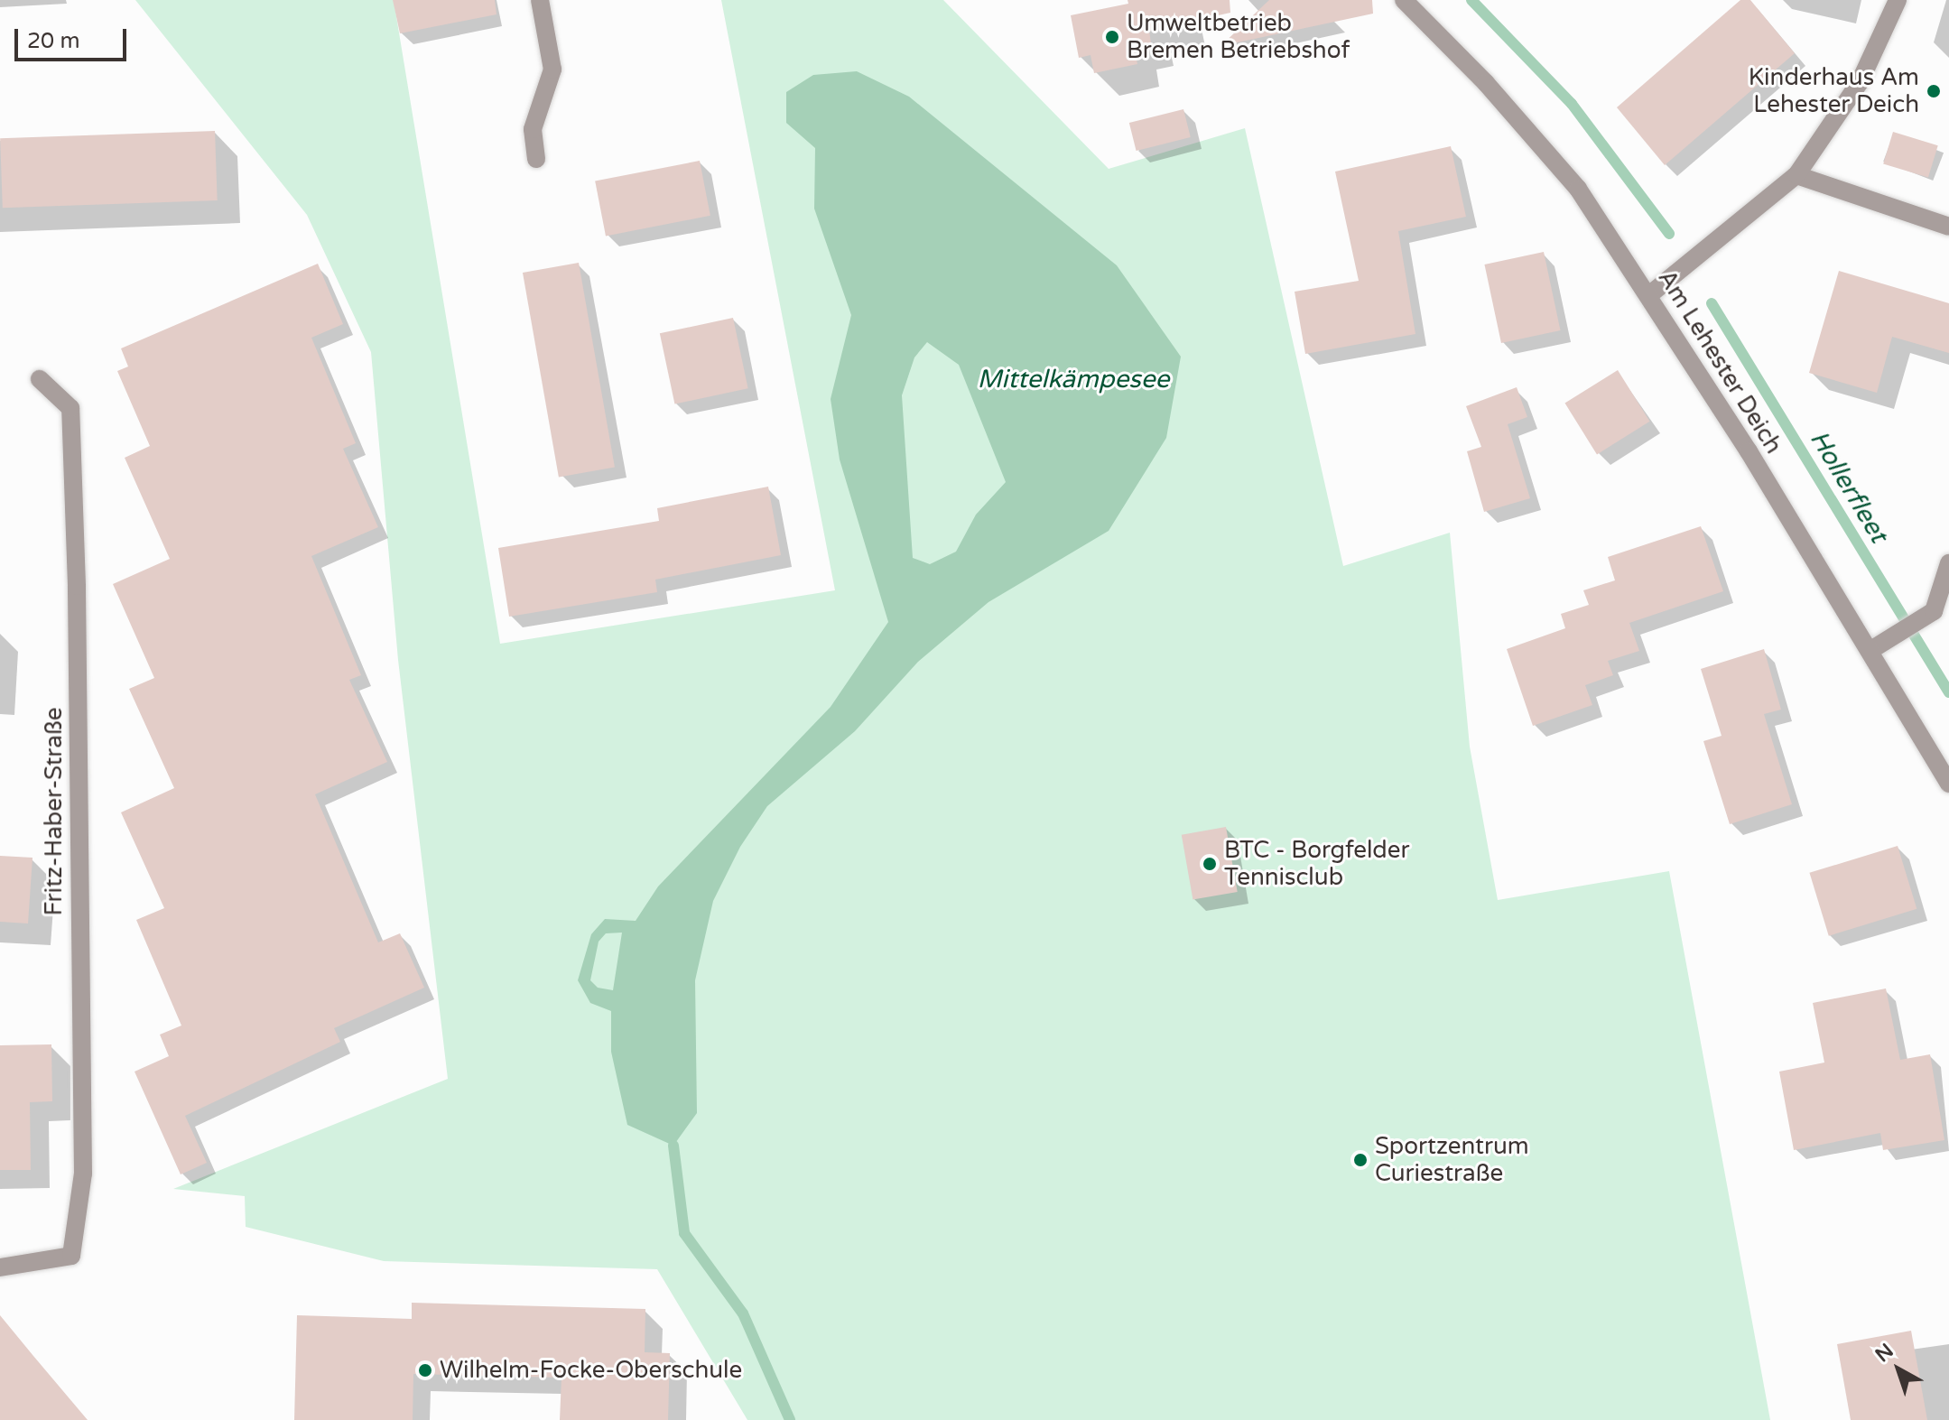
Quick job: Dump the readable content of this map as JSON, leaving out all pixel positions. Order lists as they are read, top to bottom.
{
  "streets": {
    "street": ["Am Lehester Deich", "Fritz-Haber-Straße"]
  },
  "water": ["Mittelkämpesee", "Hollerfleet"],
  "places": [
    "Umweltbetrieb Bremen Betriebshof",
    "Kinderhaus Am Lehester Deich",
    "BTC - Borgfelder Tennisclub",
    "Sportzentrum Curiestraße",
    "Wilhelm-Focke-Oberschule"
  ],
  "scale_bar": "20 m",
  "north": "top left"
}
